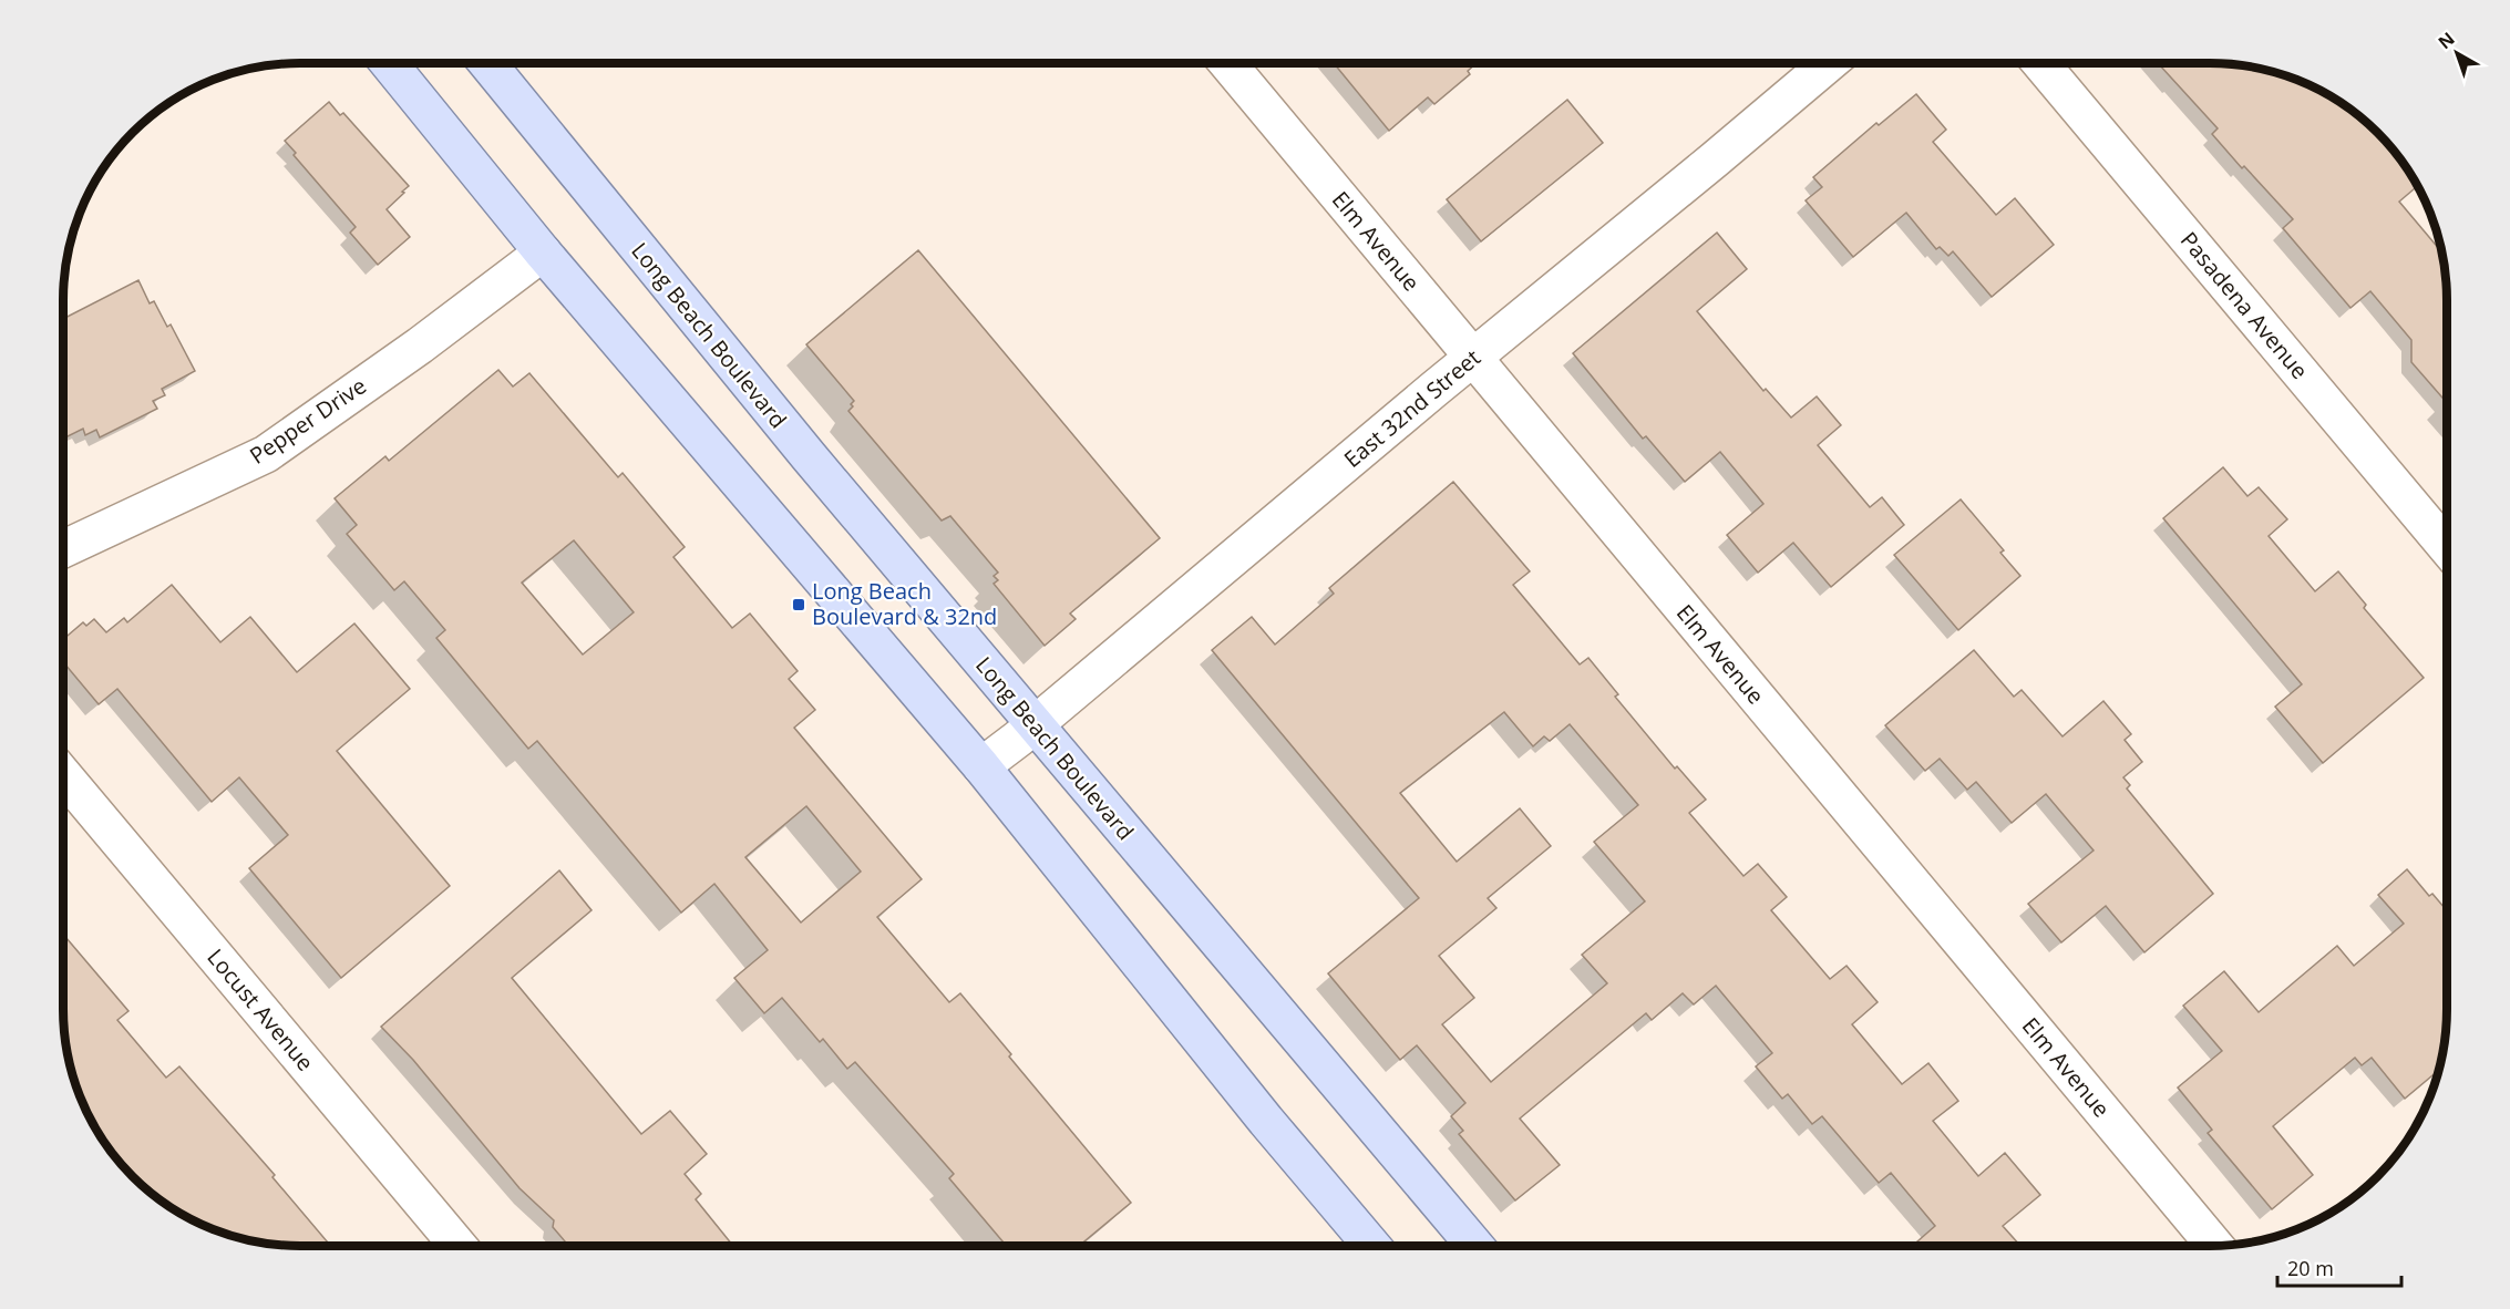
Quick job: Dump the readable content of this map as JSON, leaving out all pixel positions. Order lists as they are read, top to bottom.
{
  "streets": {
    "main road": ["Long Beach Boulevard"],
    "street": [
      "Elm Avenue",
      "Pasadena Avenue",
      "East 32nd Street",
      "Pepper Drive",
      "Locust Avenue"
    ]
  },
  "crossings": [
    ["Elm Avenue", "East 32nd Street"],
    ["Long Beach Boulevard", "East 32nd Street"]
  ],
  "places": {
    "transit": ["Long Beach Boulevard & 32nd"]
  },
  "scale_bar": "20 m",
  "north": "top left"
}
